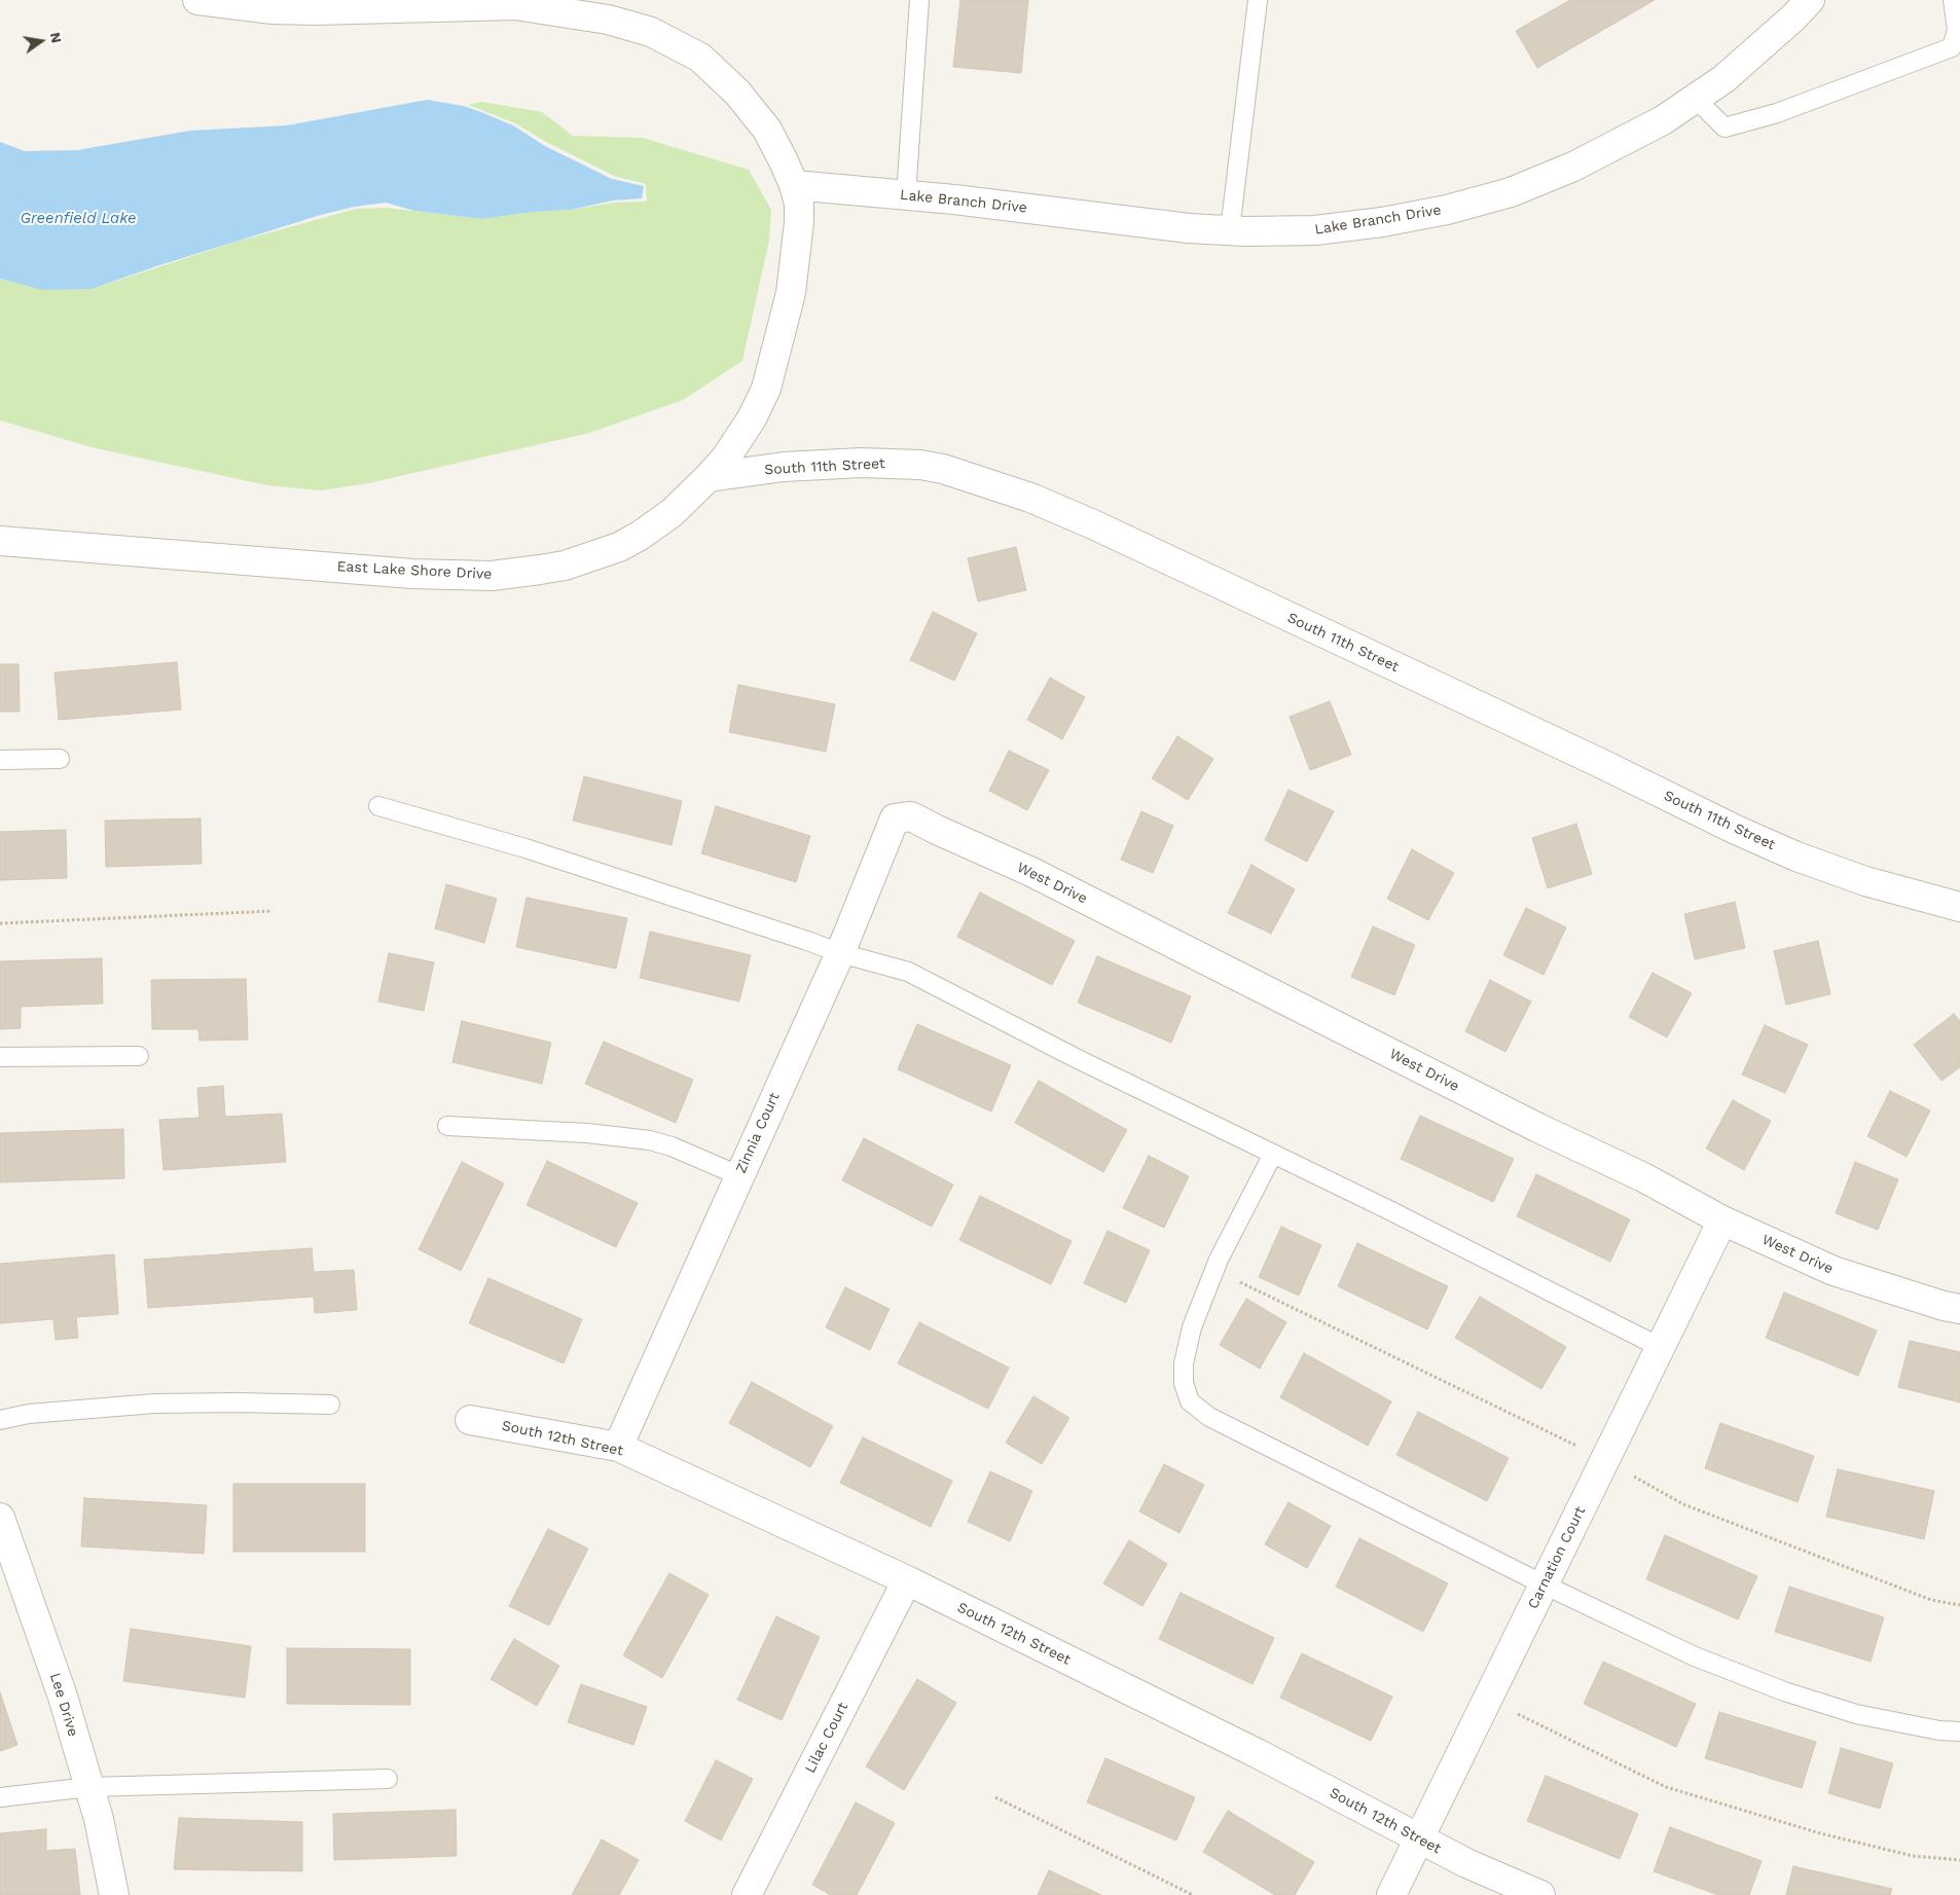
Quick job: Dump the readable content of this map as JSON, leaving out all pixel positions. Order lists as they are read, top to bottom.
{
  "streets": {
    "street": [
      "Lake Branch Drive",
      "South 11th Street",
      "East Lake Shore Drive",
      "West Drive",
      "Zinnia Court",
      "South 12th Street",
      "Carnation Court",
      "Lee Drive",
      "Lilac Court"
    ]
  },
  "crossings": [
    ["Lake Branch Drive", "East Lake Shore Drive"],
    ["South 11th Street", "East Lake Shore Drive"],
    ["West Drive", "Zinnia Court"],
    ["West Drive", "Carnation Court"],
    ["Zinnia Court", "South 12th Street"],
    ["South 12th Street", "Carnation Court"],
    ["South 12th Street", "Lilac Court"]
  ],
  "water": ["Greenfield Lake"],
  "north": "right"
}
